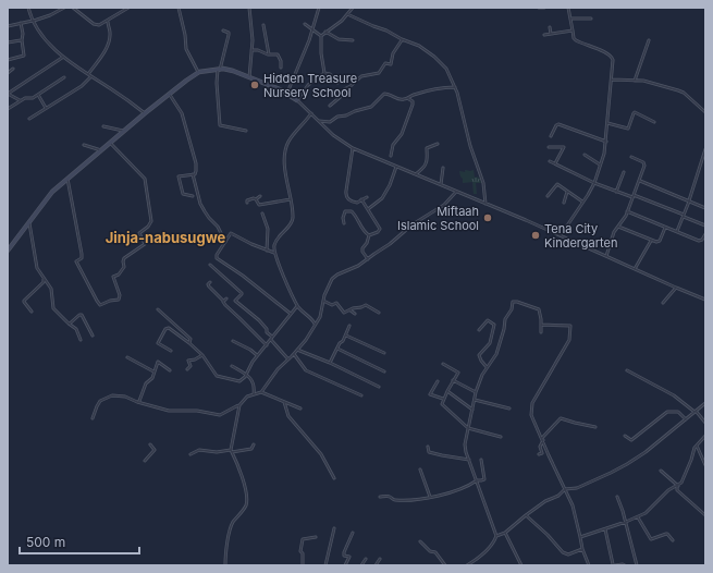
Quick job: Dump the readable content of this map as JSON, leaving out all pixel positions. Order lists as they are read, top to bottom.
{
  "districts": ["Jinja-nabusugwe"],
  "places": ["Hidden Treasure Nursery School", "Miftaah Islamic School", "Tena City Kindergarten"],
  "scale_bar": "500 m"
}
